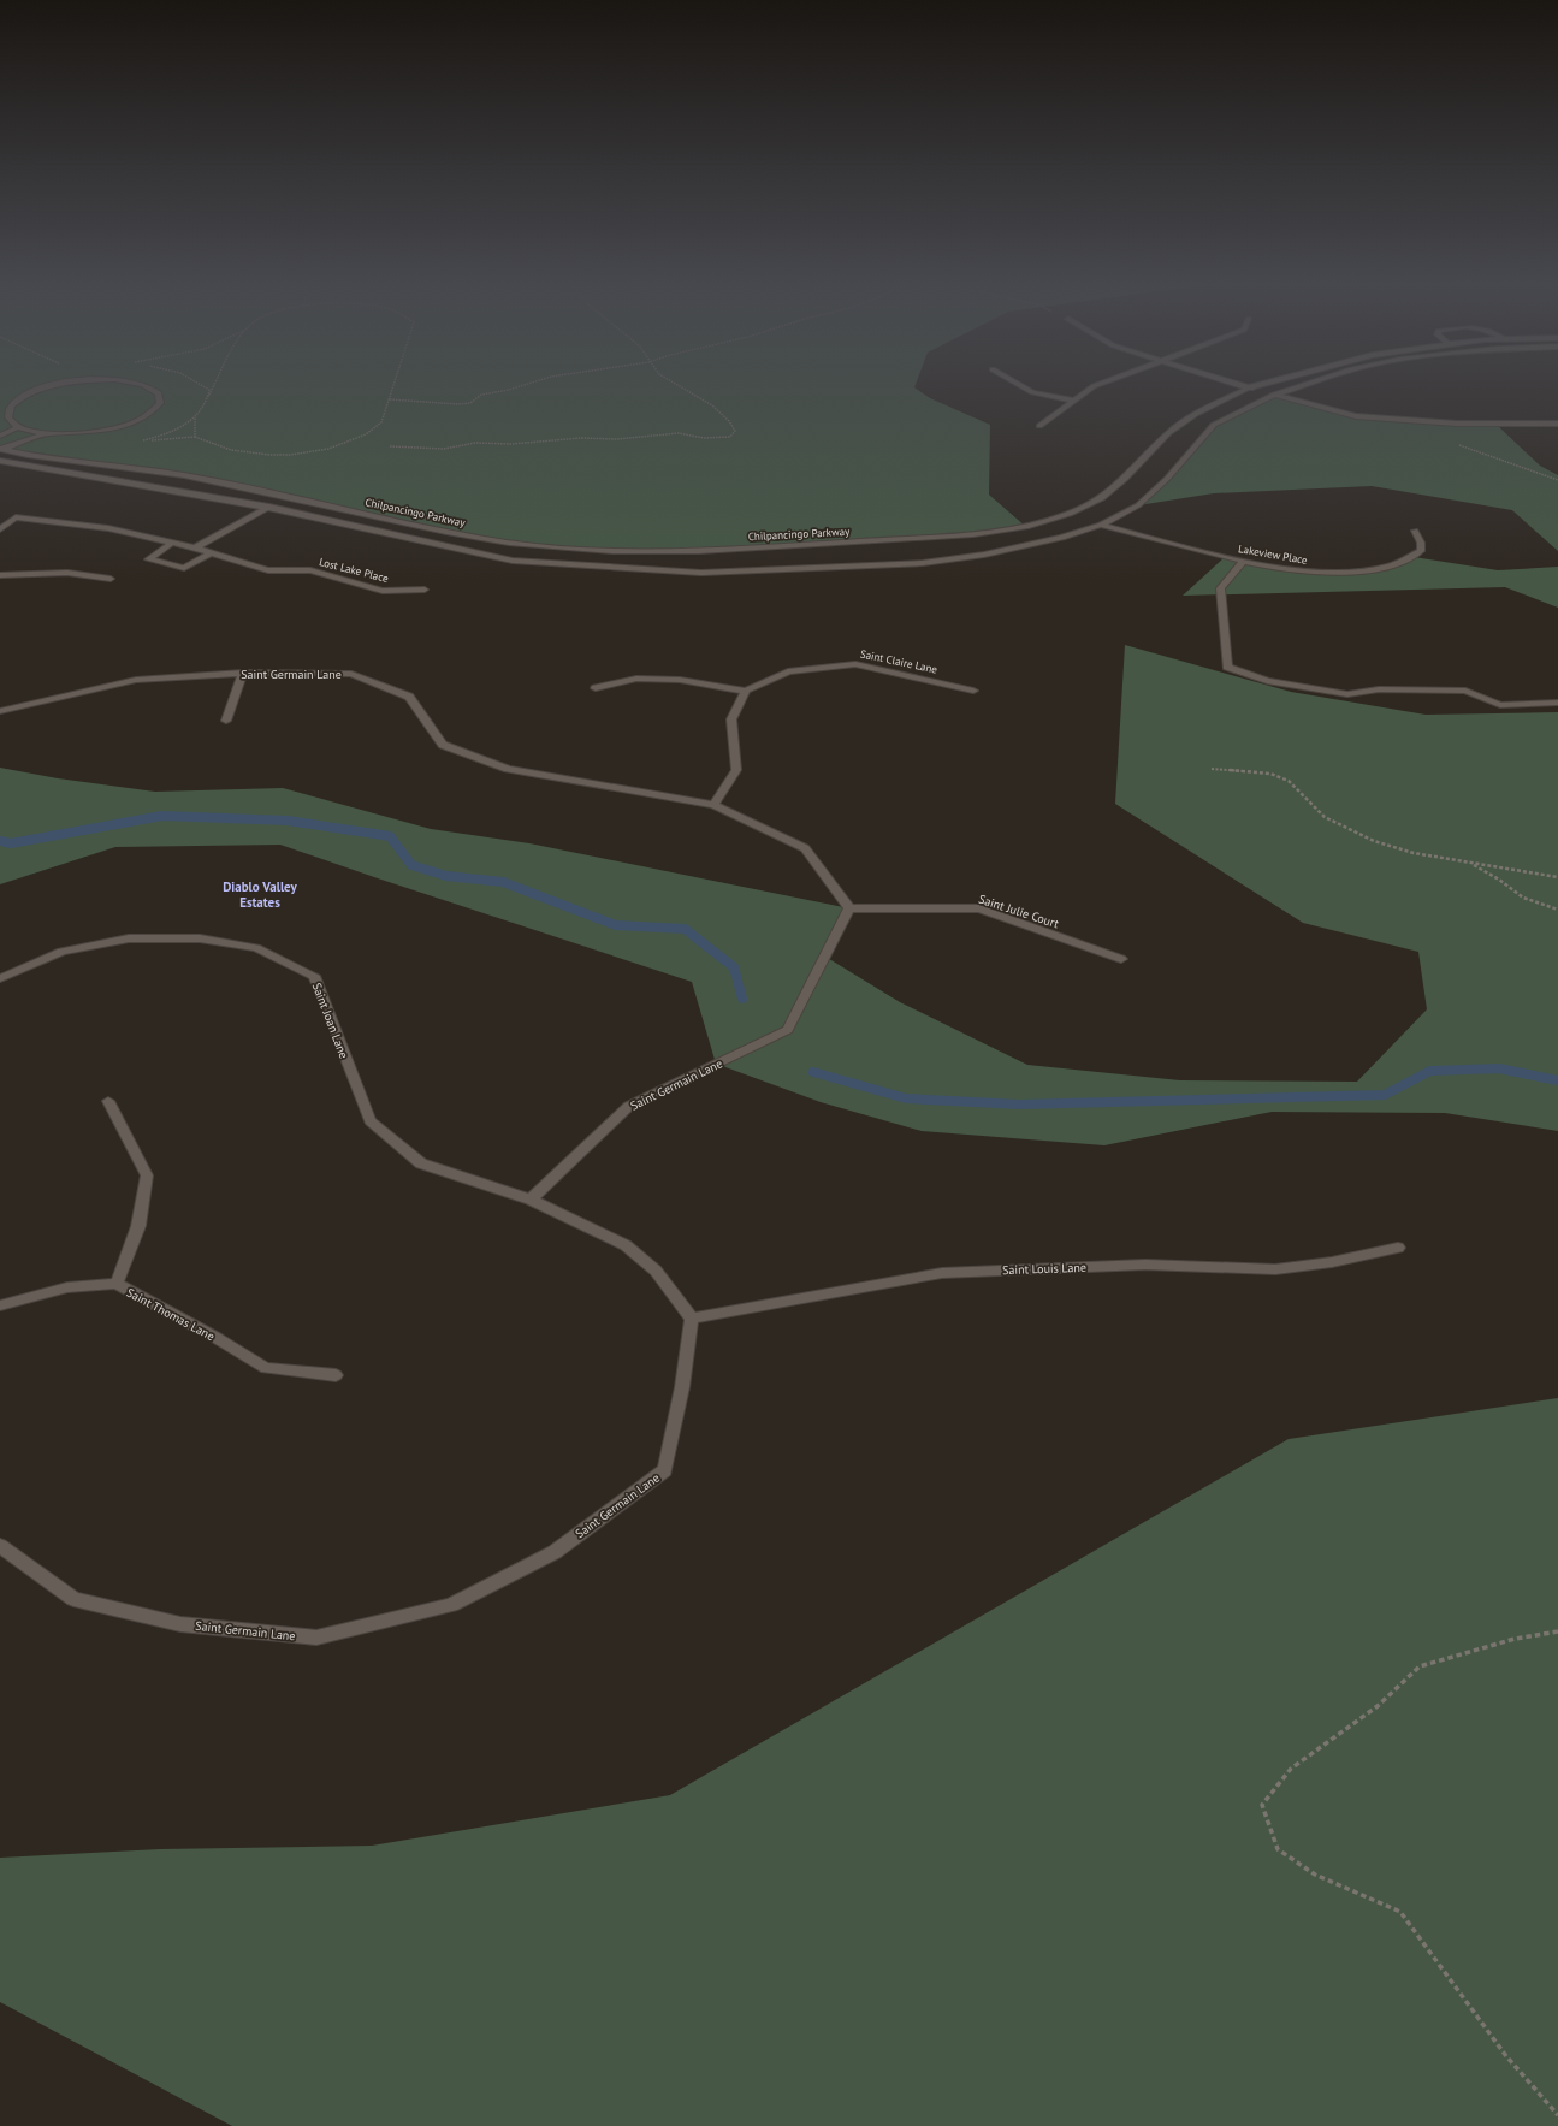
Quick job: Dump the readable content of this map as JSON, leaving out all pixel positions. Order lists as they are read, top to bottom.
{
  "streets": {
    "street": [
      "Chilpancingo Parkway",
      "Lakeview Place",
      "Lost Lake Place",
      "Saint Claire Lane",
      "Saint Germain Lane",
      "Saint Julie Court",
      "Saint Joan Lane",
      "Saint Louis Lane",
      "Saint Thomas Lane"
    ]
  },
  "crossings": [
    ["Saint Germain Lane", "Saint Julie Court"],
    ["Saint Germain Lane", "Saint Joan Lane"],
    ["Saint Germain Lane", "Saint Louis Lane"]
  ],
  "districts": ["Diablo Valley Estates"]
}
